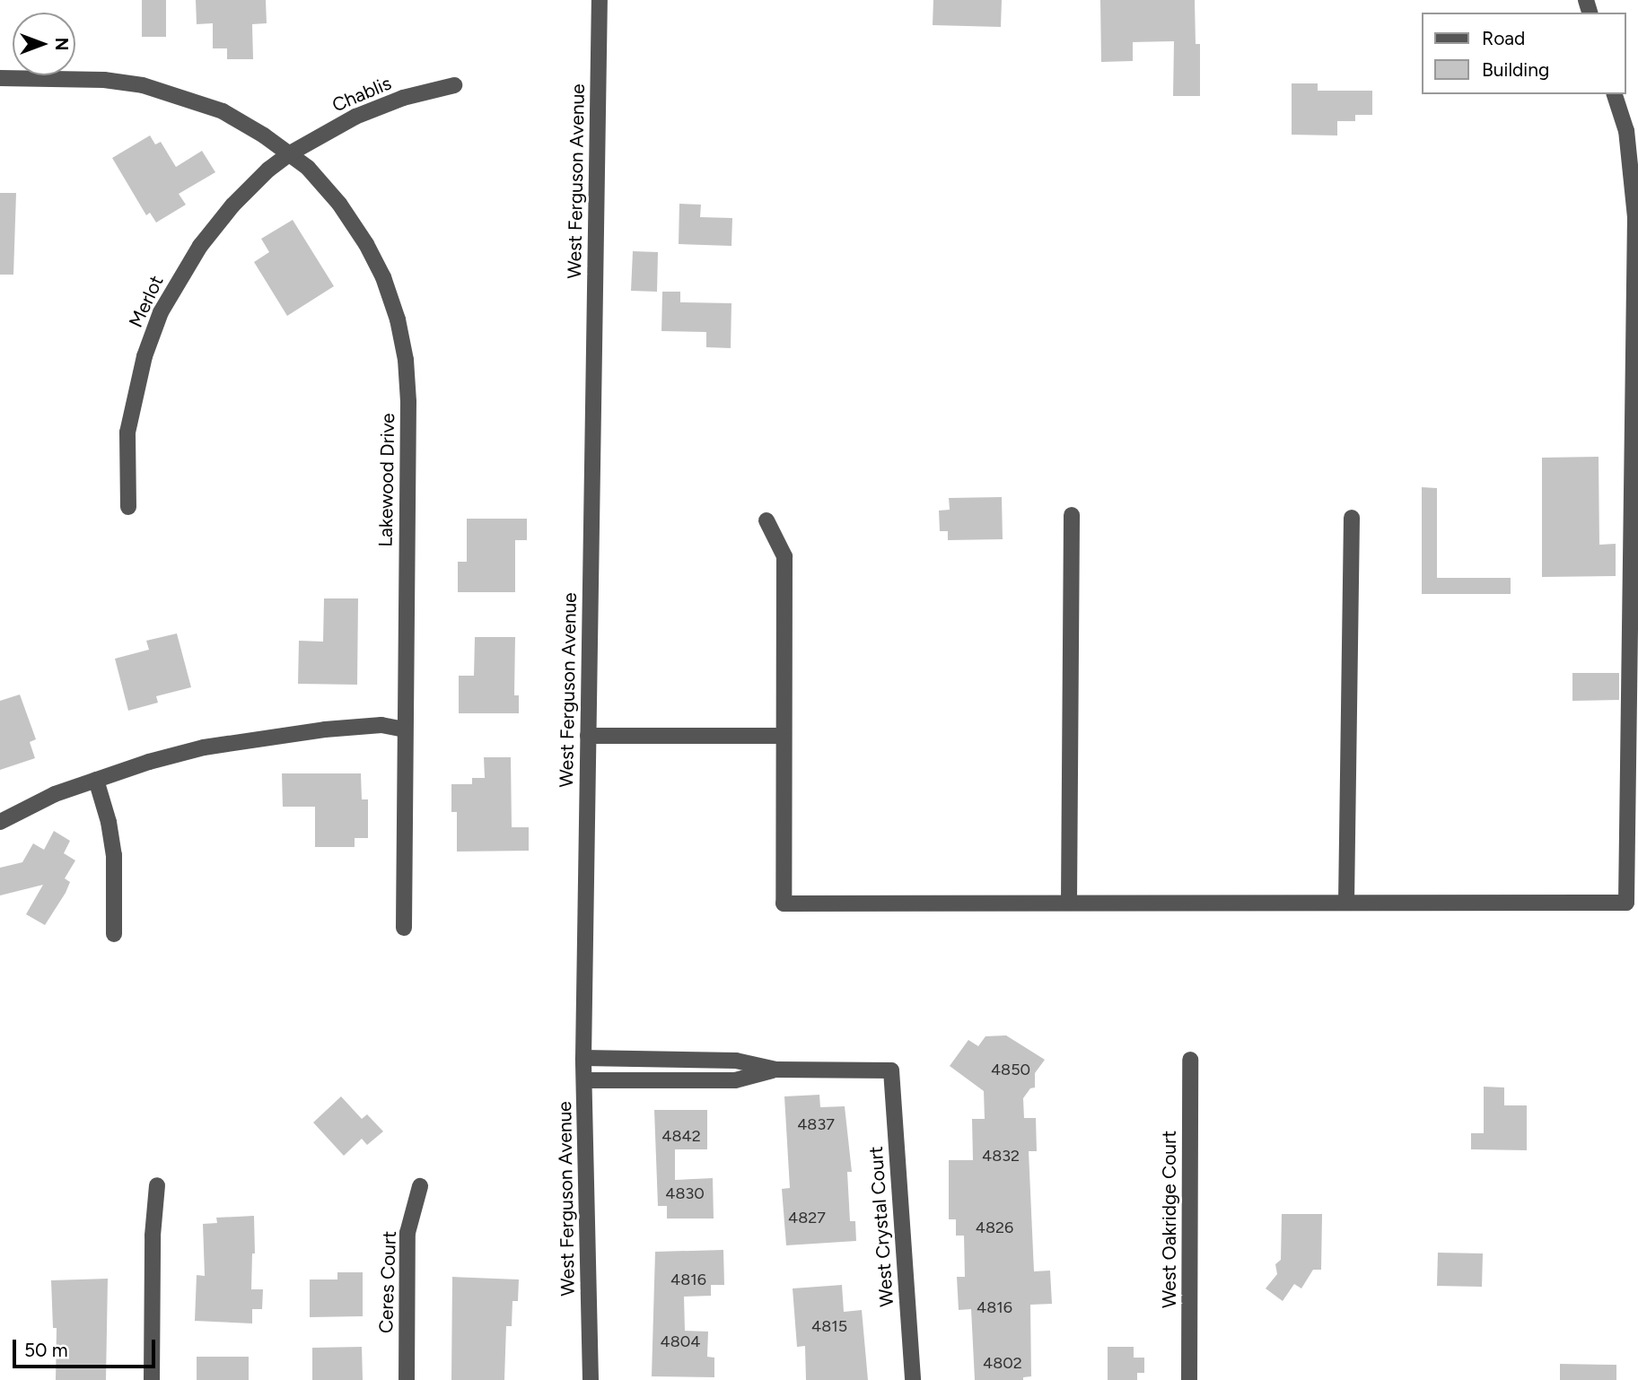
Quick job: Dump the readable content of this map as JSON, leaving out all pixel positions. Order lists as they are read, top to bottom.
{
  "streets": {
    "street": [
      "Chablis",
      "West Ferguson Avenue",
      "Merlot",
      "Lakewood Drive",
      "West Oakridge Court",
      "West Crystal Court",
      "Ceres Court"
    ]
  },
  "crossings": [
    ["Chablis", "Merlot"],
    ["Chablis", "Lakewood Drive"],
    ["Merlot", "Lakewood Drive"]
  ],
  "house_numbers": [
    "4850",
    "4837",
    "4842",
    "4832",
    "4830",
    "4827",
    "4826",
    "4816",
    "4816",
    "4815",
    "4804",
    "4802"
  ],
  "legend": ["Road", "Building"],
  "scale_bar": "50 m",
  "north": "right"
}
